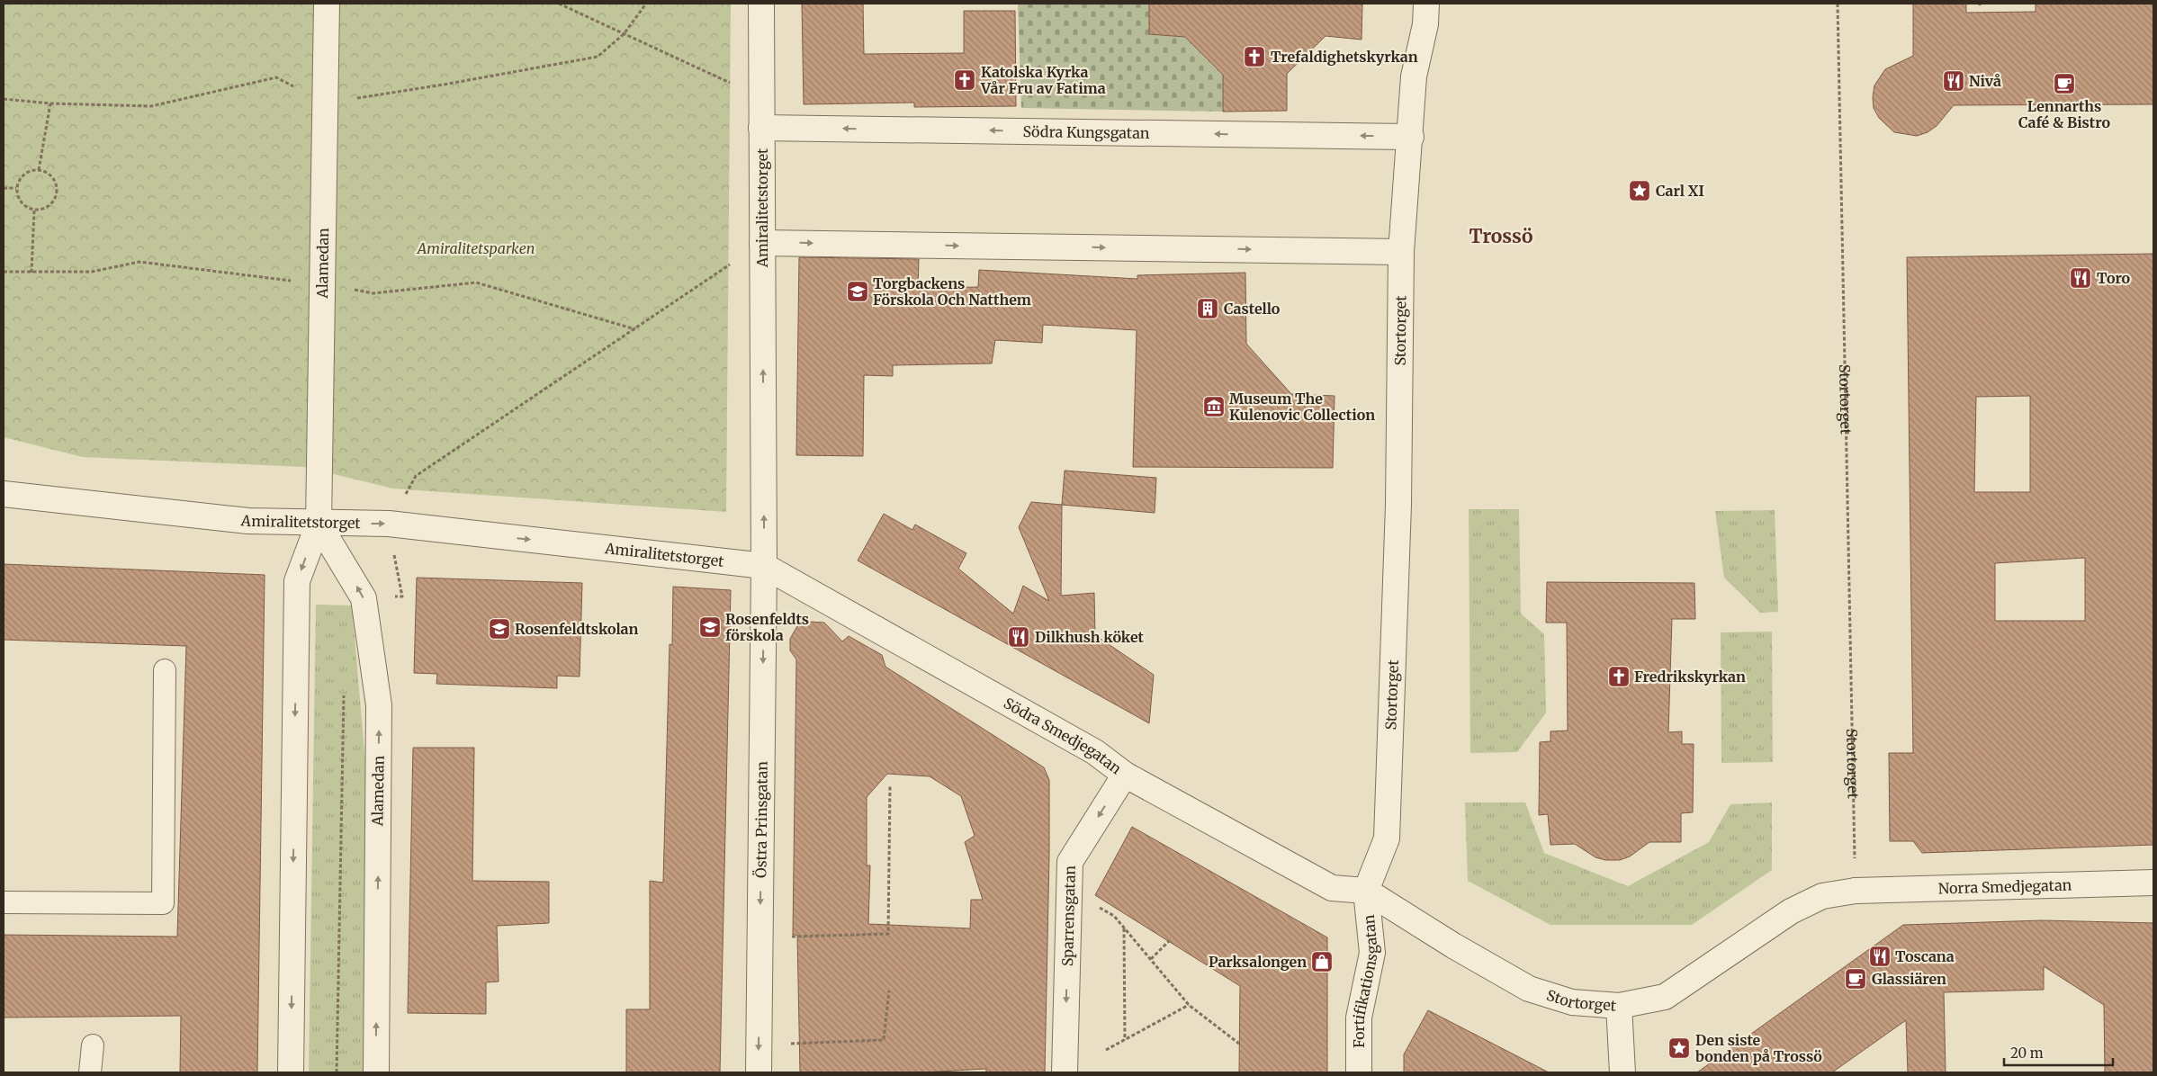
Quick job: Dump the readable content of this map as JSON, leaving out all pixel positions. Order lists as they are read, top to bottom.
{
  "streets": {
    "street": [
      "Södra Kungsgatan",
      "Amiralitetstorget",
      "Alamedan",
      "Stortorget",
      "Södra Smedjegatan",
      "Östra Prinsgatan",
      "Norra Smedjegatan",
      "Sparrensgatan",
      "Fortifikationsgatan"
    ]
  },
  "crossings": [
    ["Södra Kungsgatan", "Amiralitetstorget"],
    ["Södra Kungsgatan", "Stortorget"],
    ["Amiralitetstorget", "Alamedan"],
    ["Amiralitetstorget", "Södra Smedjegatan"],
    ["Amiralitetstorget", "Östra Prinsgatan"],
    ["Stortorget", "Södra Smedjegatan"],
    ["Stortorget", "Norra Smedjegatan"],
    ["Stortorget", "Fortifikationsgatan"],
    ["Södra Smedjegatan", "Östra Prinsgatan"],
    ["Södra Smedjegatan", "Sparrensgatan"],
    ["Södra Smedjegatan", "Fortifikationsgatan"]
  ],
  "one_way": ["Östra Prinsgatan", "Sparrensgatan"],
  "districts": ["Trossö"],
  "parks": ["Amiralitetsparken"],
  "places": {
    "church": ["Trefaldighetskyrkan", "Katolska Kyrka Vår Fru av Fatima", "Fredrikskyrkan"],
    "restaurant": [
      "Nivå",
      "Toro",
      "Dilkhush köket",
      "Toscana"
    ],
    "cafe": ["Lennarths Café & Bistro", "Glassiären"],
    "place": ["Carl XI", "Den siste bonden på Trossö"],
    "school or university": ["Torgbackens Förskola Och Natthem", "Rosenfeldts förskola", "Rosenfeldtskolan"],
    "building": ["Castello"],
    "museum": ["Museum The Kulenovic Collection"],
    "shop": ["Parksalongen"]
  },
  "scale_bar": "20 m"
}
